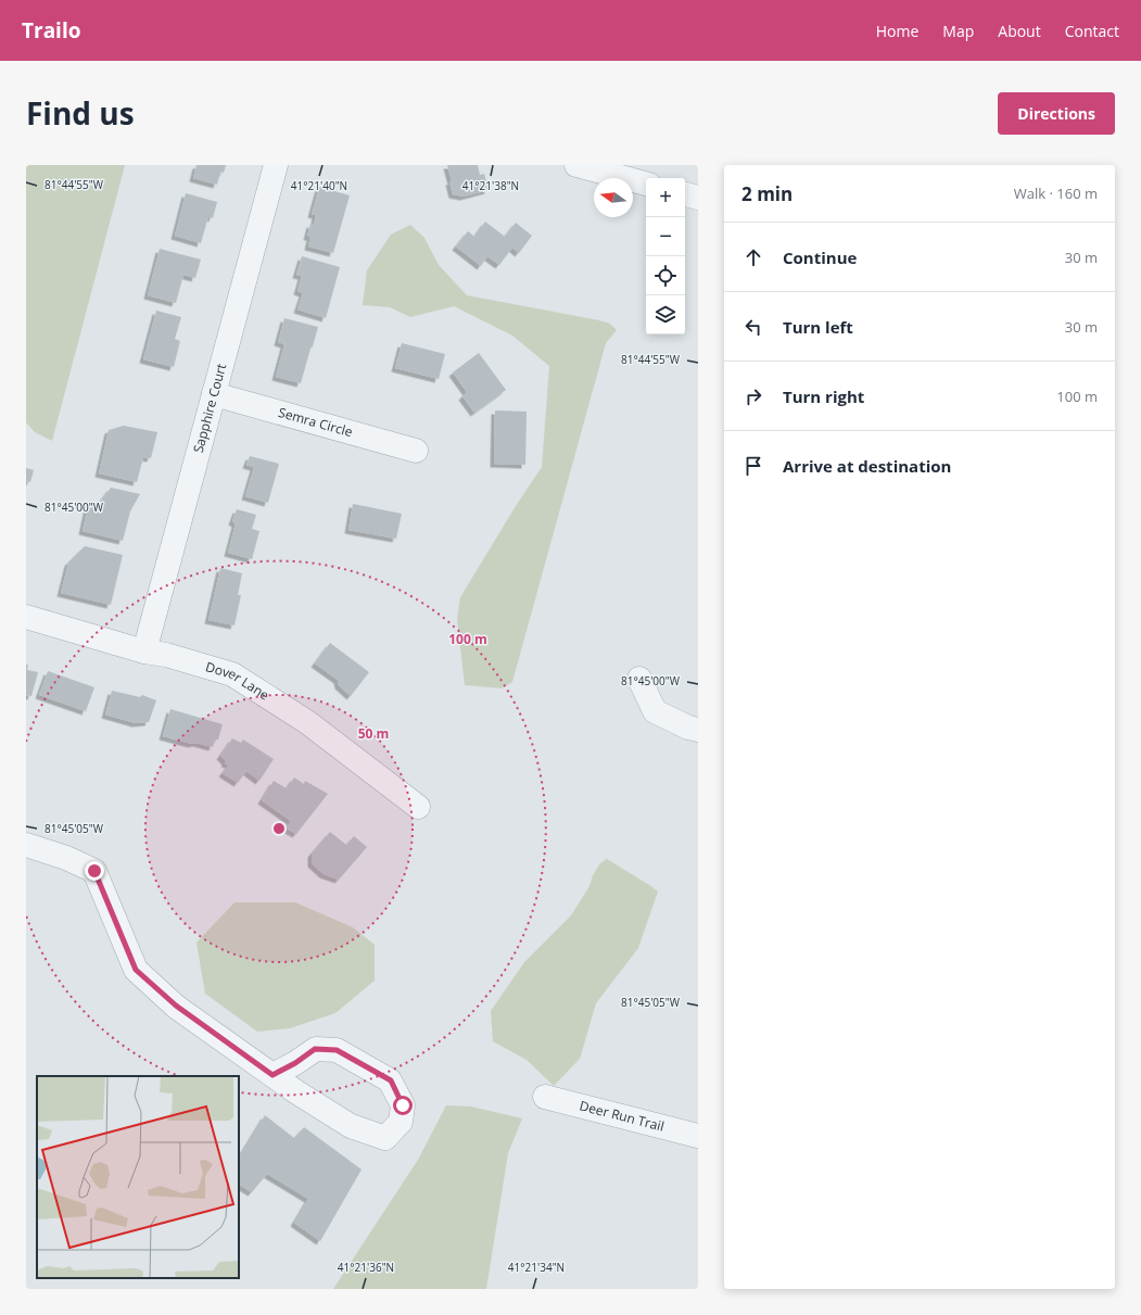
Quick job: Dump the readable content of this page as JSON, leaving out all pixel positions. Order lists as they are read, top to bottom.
{
  "streets": {
    "street": [
      "Sapphire Court",
      "Semra Circle",
      "Dover Lane",
      "Deer Run Trail"
    ]
  },
  "crossings": [
    ["Sapphire Court", "Semra Circle"],
    ["Sapphire Court", "Dover Lane"]
  ],
  "north": "left",
  "page": {
    "header": "Trailo",
    "nav": [
      "Home",
      "Map",
      "About",
      "Contact"
    ],
    "title": "Find us",
    "buttons": "Directions",
    "heading": ["2 min", "Walk · 160 m"],
    "map_buttons": ["+", "−"],
    "list": [
      ["Continue", "30 m"],
      ["Turn left", "30 m"],
      ["Turn right", "100 m"],
      "Arrive at destination"
    ]
  },
  "coordinates": [
    "81°44'55\"W",
    "41°21'40\"N",
    "41°21'38\"N",
    "81°45'00\"W",
    "81°45'05\"W",
    "41°21'36\"N",
    "41°21'34\"N"
  ],
  "rings": ["100 m", "50 m"]
}
